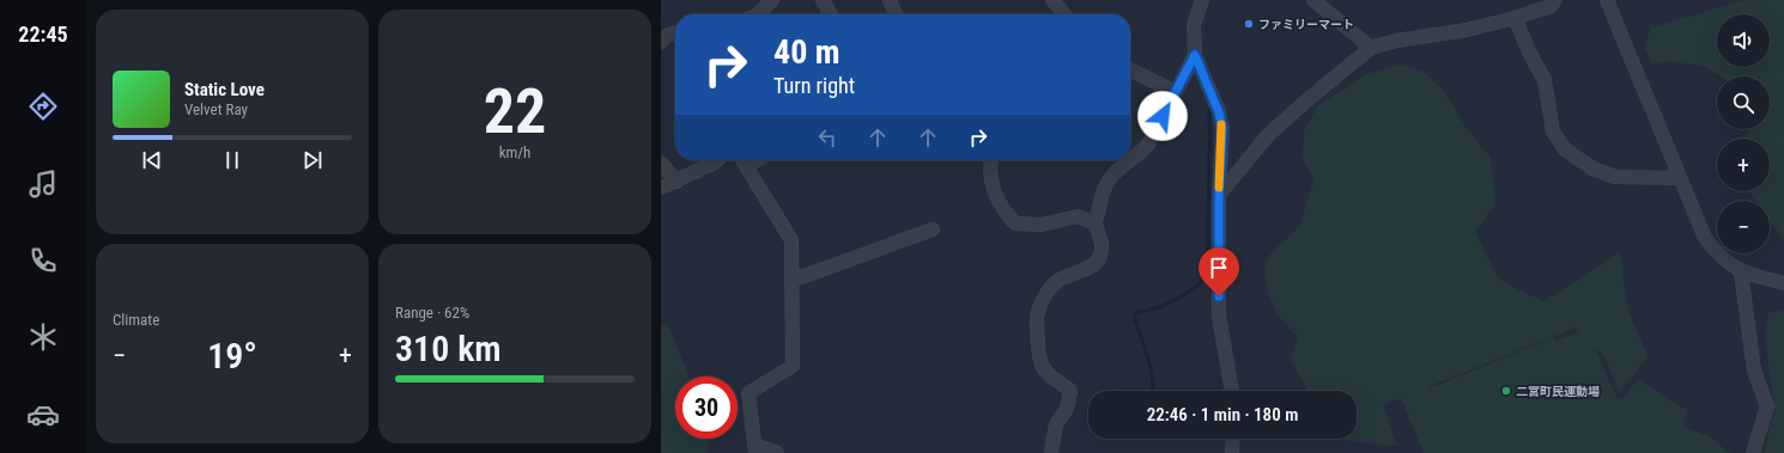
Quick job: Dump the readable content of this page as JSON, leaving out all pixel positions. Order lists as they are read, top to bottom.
{
  "places": ["ファミリーマート", "二宮町民運動場"],
  "page": {
    "tabs": "22:45",
    "tile": [
      ["22", "km/h"],
      "Climate",
      ["Range · 62%", "310 km"]
    ],
    "map_buttons": ["+", "−"],
    "turn": ["40 m", "Turn right"],
    "song": ["Static Love", "Velvet Ray"],
    "heat": ["−", "19°", "+"],
    "limit": "30",
    "trip": "22:46 · 1 min · 180 m"
  }
}
